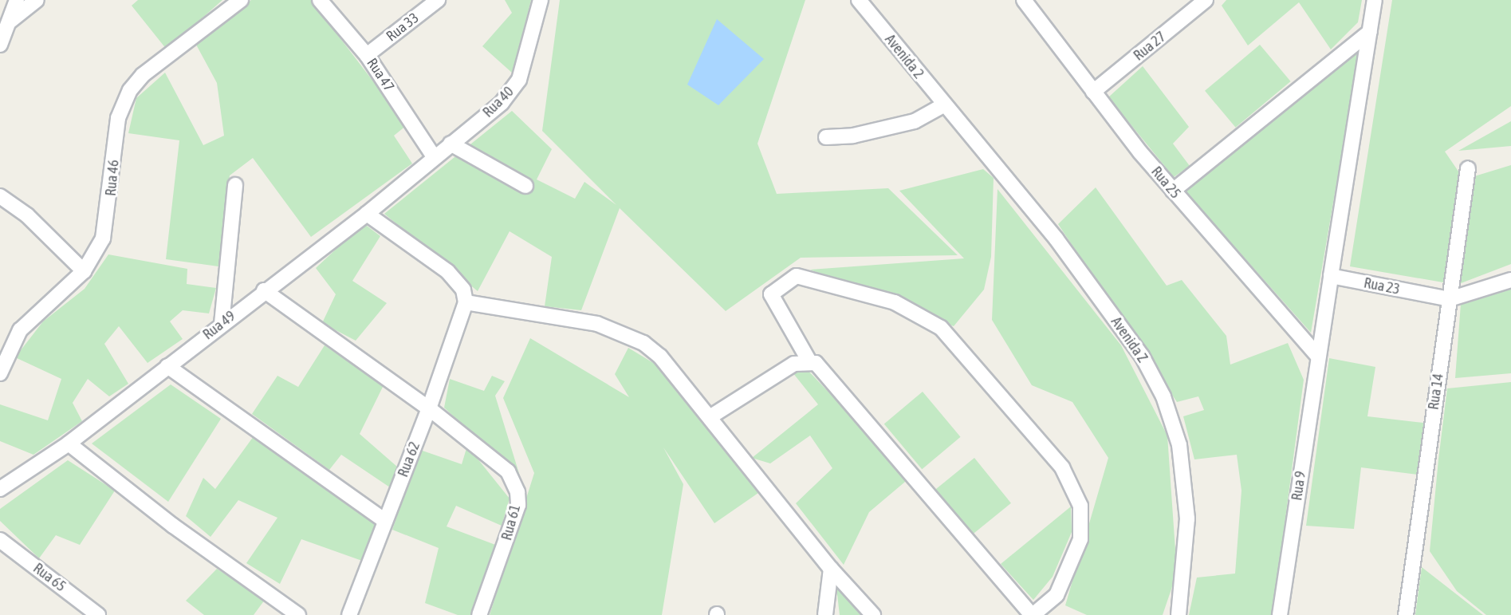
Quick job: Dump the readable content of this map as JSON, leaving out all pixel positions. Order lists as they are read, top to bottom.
{
  "streets": {
    "street": [
      "Rua 33",
      "Rua 27",
      "Avenida 2",
      "Rua 47",
      "Rua 40",
      "Rua 46",
      "Rua 25",
      "Rua 23",
      "Rua 49",
      "Avenida Z",
      "Rua 14",
      "Rua 62",
      "Rua 9",
      "Rua 61",
      "Rua 65"
    ]
  },
  "crossings": [
    ["Rua 33", "Rua 47"],
    ["Rua 27", "Rua 25"],
    ["Avenida 2", "Avenida Z"],
    ["Rua 47", "Rua 40"],
    ["Rua 47", "Rua 49"],
    ["Rua 40", "Rua 49"],
    ["Rua 25", "Rua 9"],
    ["Rua 23", "Rua 14"],
    ["Rua 49", "Rua 61"],
    ["Rua 62", "Rua 61"]
  ]
}
